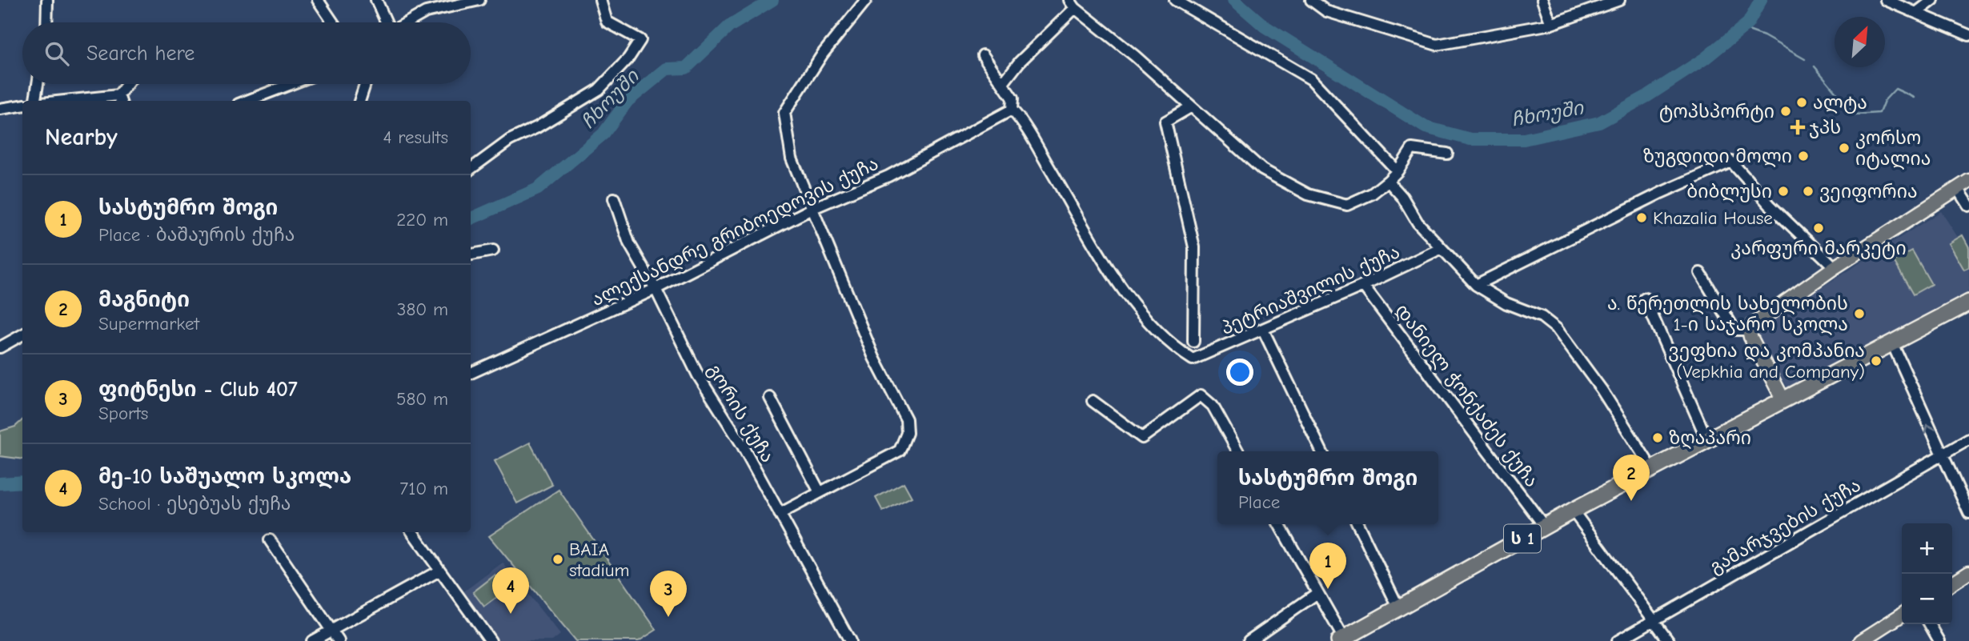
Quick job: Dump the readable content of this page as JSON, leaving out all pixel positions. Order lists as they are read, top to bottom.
{
  "streets": {
    "highway": ["ს 1"],
    "street": [
      "ალექსანდრე გრიბოედოვის ქუჩა",
      "პეტრიაშვილის ქუჩა",
      "დანიელ ჭონქაძეს ქუჩა",
      "გორის ქუჩა",
      "გამარჯვების ქუჩა"
    ]
  },
  "crossings": [
    ["ალექსანდრე გრიბოედოვის ქუჩა", "პეტრიაშვილის ქუჩა"],
    ["ალექსანდრე გრიბოედოვის ქუჩა", "გორის ქუჩა"],
    ["პეტრიაშვილის ქუჩა", "დანიელ ჭონქაძეს ქუჩა"],
    ["დანიელ ჭონქაძეს ქუჩა", "ს 1"]
  ],
  "water": ["ჩხოუში"],
  "places": {
    "other": [
      "ალტა",
      "ტოპსპორტი",
      "კორსო იტალია",
      "ზუგდიდი მოლი",
      "ბიბლუსი",
      "ვეიფორია",
      "Khazalia House",
      "კარფური მარკეტი",
      "ა. წერეთლის სახელობის 1-ი საჯარო სკოლა",
      "ვეფხია და კომპანია (Vepkhia and Company)",
      "ზღაპარი",
      "BAIA stadium"
    ],
    "health": ["ჯპს"]
  },
  "north": "top right",
  "page": {
    "search": "Search here",
    "heading": ["Nearby", "4 results"],
    "list": [
      {
        "mark": "1",
        "name": "სასტუმრო შოგი",
        "note": "Place · ბაშაურის ქუჩა",
        "value": "220 m"
      },
      {
        "mark": "2",
        "name": "მაგნიტი",
        "note": "Supermarket",
        "value": "380 m"
      },
      {
        "mark": "3",
        "name": "ფიტნესი - Club 407",
        "note": "Sports",
        "value": "580 m"
      },
      {
        "mark": "4",
        "name": "მე-10 საშუალო სკოლა",
        "note": "School · ესებუას ქუჩა",
        "value": "710 m"
      }
    ],
    "popup": ["სასტუმრო შოგი", "Place"],
    "pins": [
      "2",
      "1",
      "4",
      "3"
    ],
    "map_buttons": ["+", "−"]
  }
}
